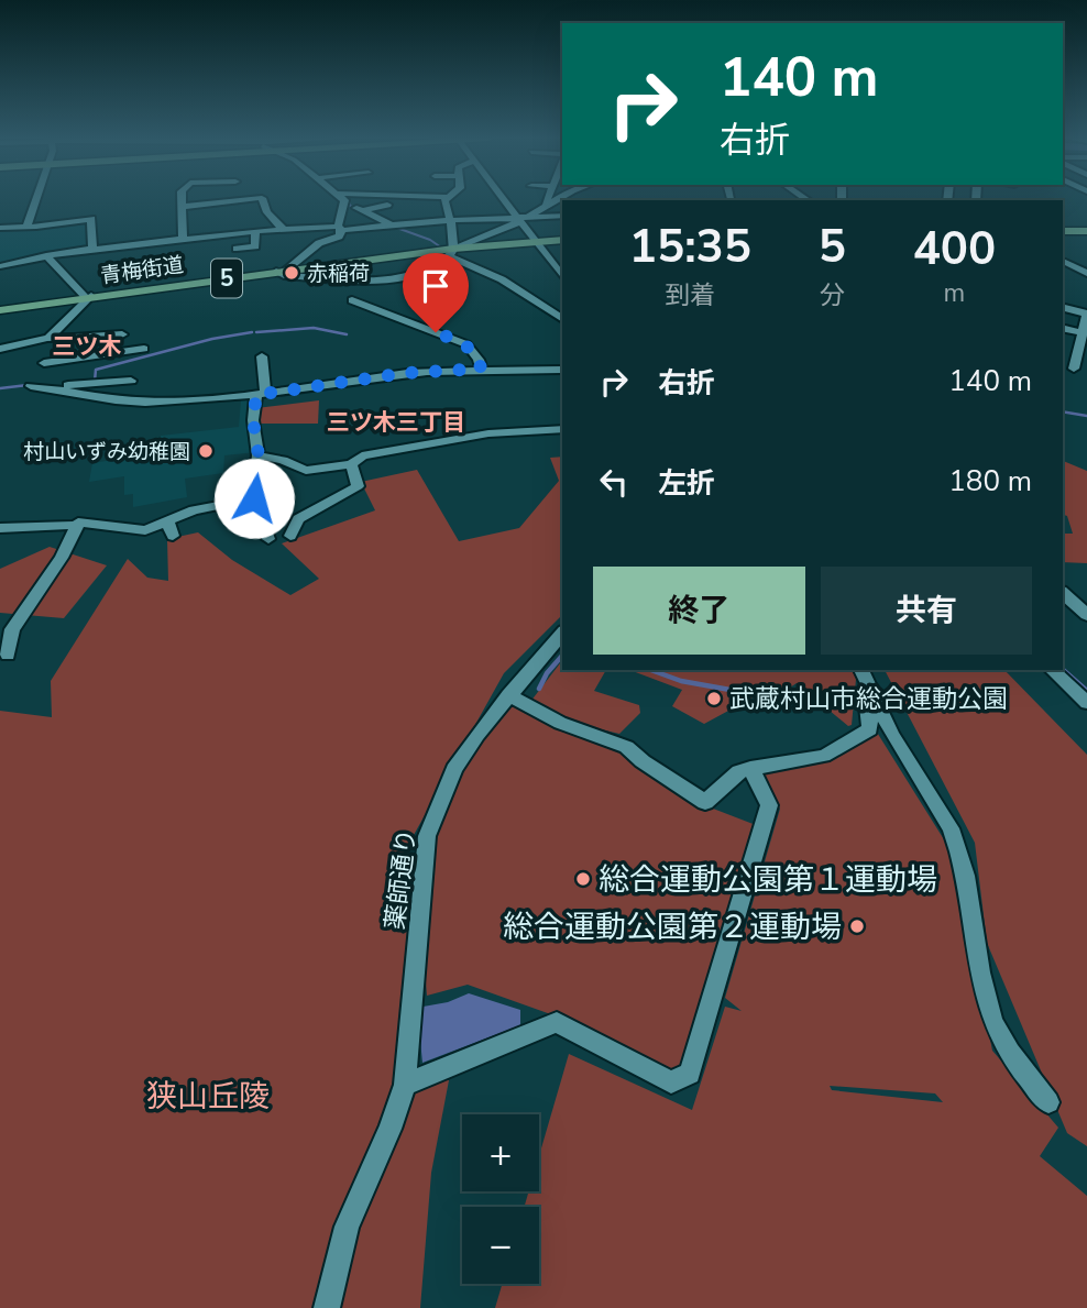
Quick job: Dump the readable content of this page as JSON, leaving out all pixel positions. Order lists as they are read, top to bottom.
{
  "streets": {
    "main road": ["青梅街道", "5"],
    "street": ["薬師通り"]
  },
  "districts": ["三ツ木", "三ツ木三丁目"],
  "parks": ["狭山丘陵"],
  "places": [
    "赤稲荷",
    "村山いずみ幼稚園",
    "武蔵村山市総合運動公園",
    "総合運動公園第１運動場",
    "総合運動公園第２運動場"
  ],
  "page": {
    "turn": ["140 m", "右折"],
    "eta": [
      "15:35",
      "到着",
      "5",
      "分",
      "400",
      "m"
    ],
    "list": [
      {
        "name": "右折",
        "value": "140 m"
      },
      {
        "name": "左折",
        "value": "180 m"
      }
    ],
    "buttons": ["終了", "共有"],
    "map_buttons": ["+", "−"]
  }
}
